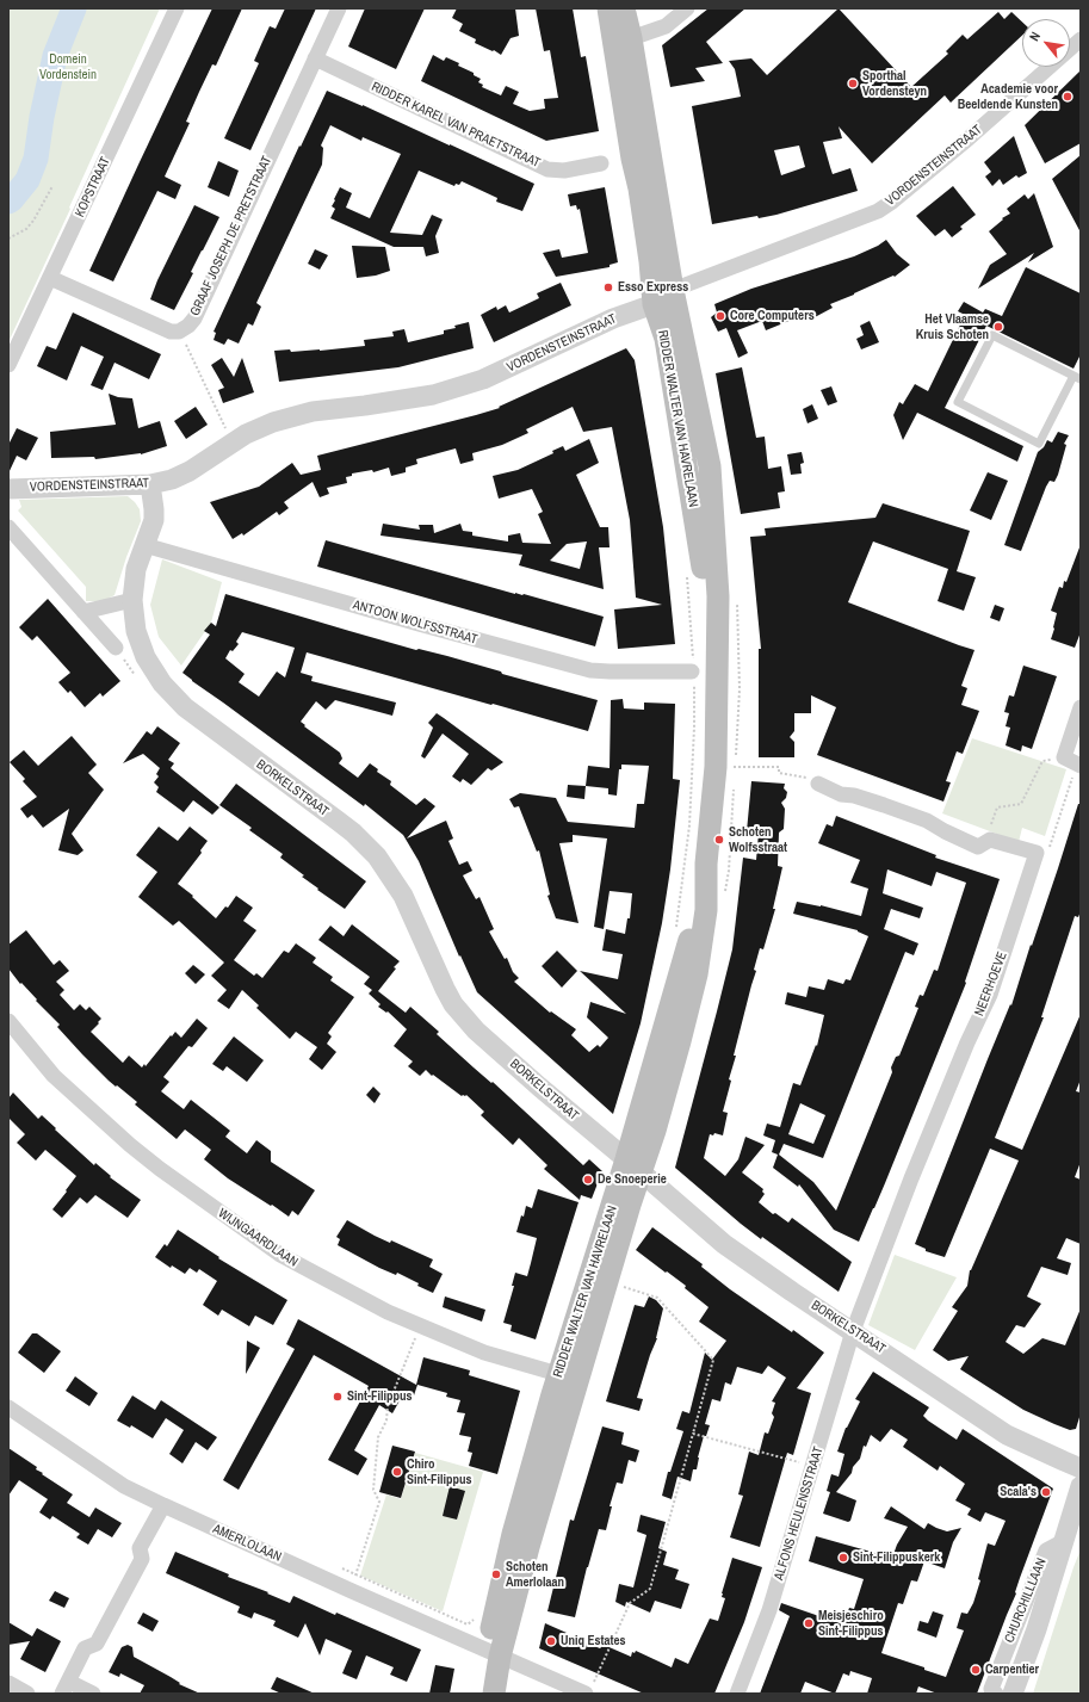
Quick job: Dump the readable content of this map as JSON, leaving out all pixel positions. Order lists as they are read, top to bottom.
{
  "streets": {
    "main road": ["RIDDER WALTER VAN HAVRELAAN"],
    "street": [
      "RIDDER KAREL VAN PRAETSTRAAT",
      "VORDENSTEINSTRAAT",
      "KOPSTRAAT",
      "GRAAF JOSEPH DE PRETSTRAAT",
      "ANTOON WOLFSSTRAAT",
      "BORKELSTRAAT",
      "NEERHOEVE",
      "WIJNGAARDLAAN",
      "ALFONS HEULENSSTRAAT",
      "AMERLOLAAN",
      "CHURCHILLLAAN"
    ]
  },
  "crossings": [
    ["RIDDER KAREL VAN PRAETSTRAAT", "GRAAF JOSEPH DE PRETSTRAAT"],
    ["VORDENSTEINSTRAAT", "RIDDER WALTER VAN HAVRELAAN"],
    ["VORDENSTEINSTRAAT", "BORKELSTRAAT"],
    ["RIDDER WALTER VAN HAVRELAAN", "BORKELSTRAAT"],
    ["RIDDER WALTER VAN HAVRELAAN", "WIJNGAARDLAAN"],
    ["RIDDER WALTER VAN HAVRELAAN", "AMERLOLAAN"],
    ["ANTOON WOLFSSTRAAT", "BORKELSTRAAT"],
    ["BORKELSTRAAT", "NEERHOEVE"],
    ["BORKELSTRAAT", "ALFONS HEULENSSTRAAT"],
    ["NEERHOEVE", "ALFONS HEULENSSTRAAT"]
  ],
  "parks": ["Domein Vordenstein"],
  "places": [
    "Sporthal Vordensteyn",
    "Academie voor Beeldende Kunsten",
    "Esso Express",
    "Core Computers",
    "Het Vlaamse Kruis Schoten",
    "Schoten Wolfsstraat",
    "De Snoeperie",
    "Sint-Filippus",
    "Chiro Sint-Filippus",
    "Scala's",
    "Sint-Filippuskerk",
    "Schoten Amerlolaan",
    "Meisjeschiro Sint-Filippus",
    "Uniq Estates",
    "Carpentier"
  ],
  "north": "top left"
}
